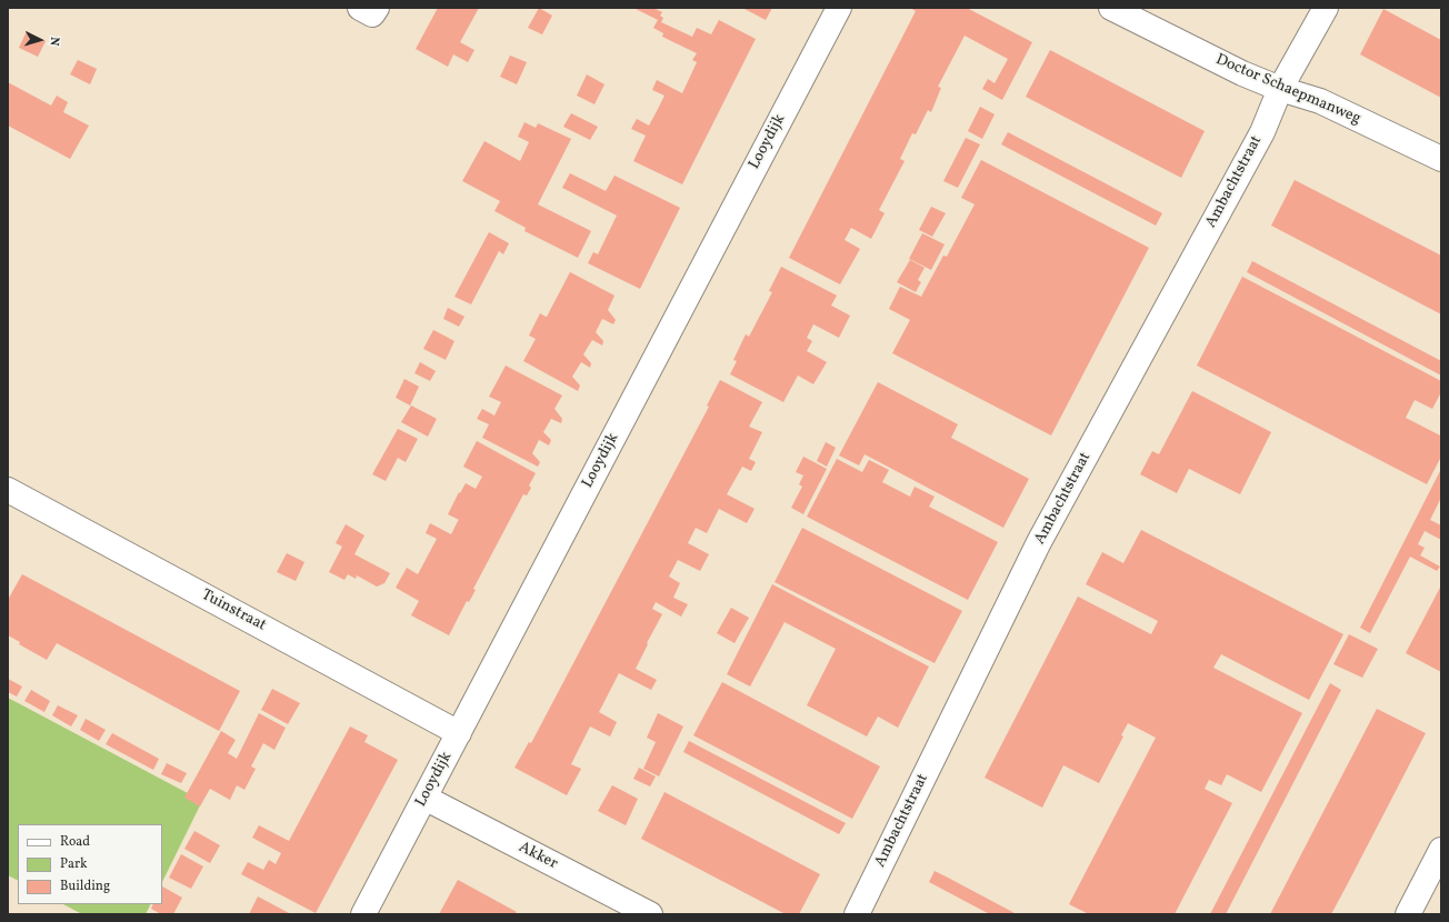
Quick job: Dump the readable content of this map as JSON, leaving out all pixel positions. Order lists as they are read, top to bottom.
{
  "streets": {
    "street": [
      "Doctor Schaepmanweg",
      "Looydijk",
      "Ambachtstraat",
      "Tuinstraat",
      "Akker"
    ]
  },
  "crossings": [
    ["Doctor Schaepmanweg", "Ambachtstraat"],
    ["Looydijk", "Tuinstraat"],
    ["Looydijk", "Akker"]
  ],
  "legend": ["Road", "Park", "Building"],
  "north": "right"
}
